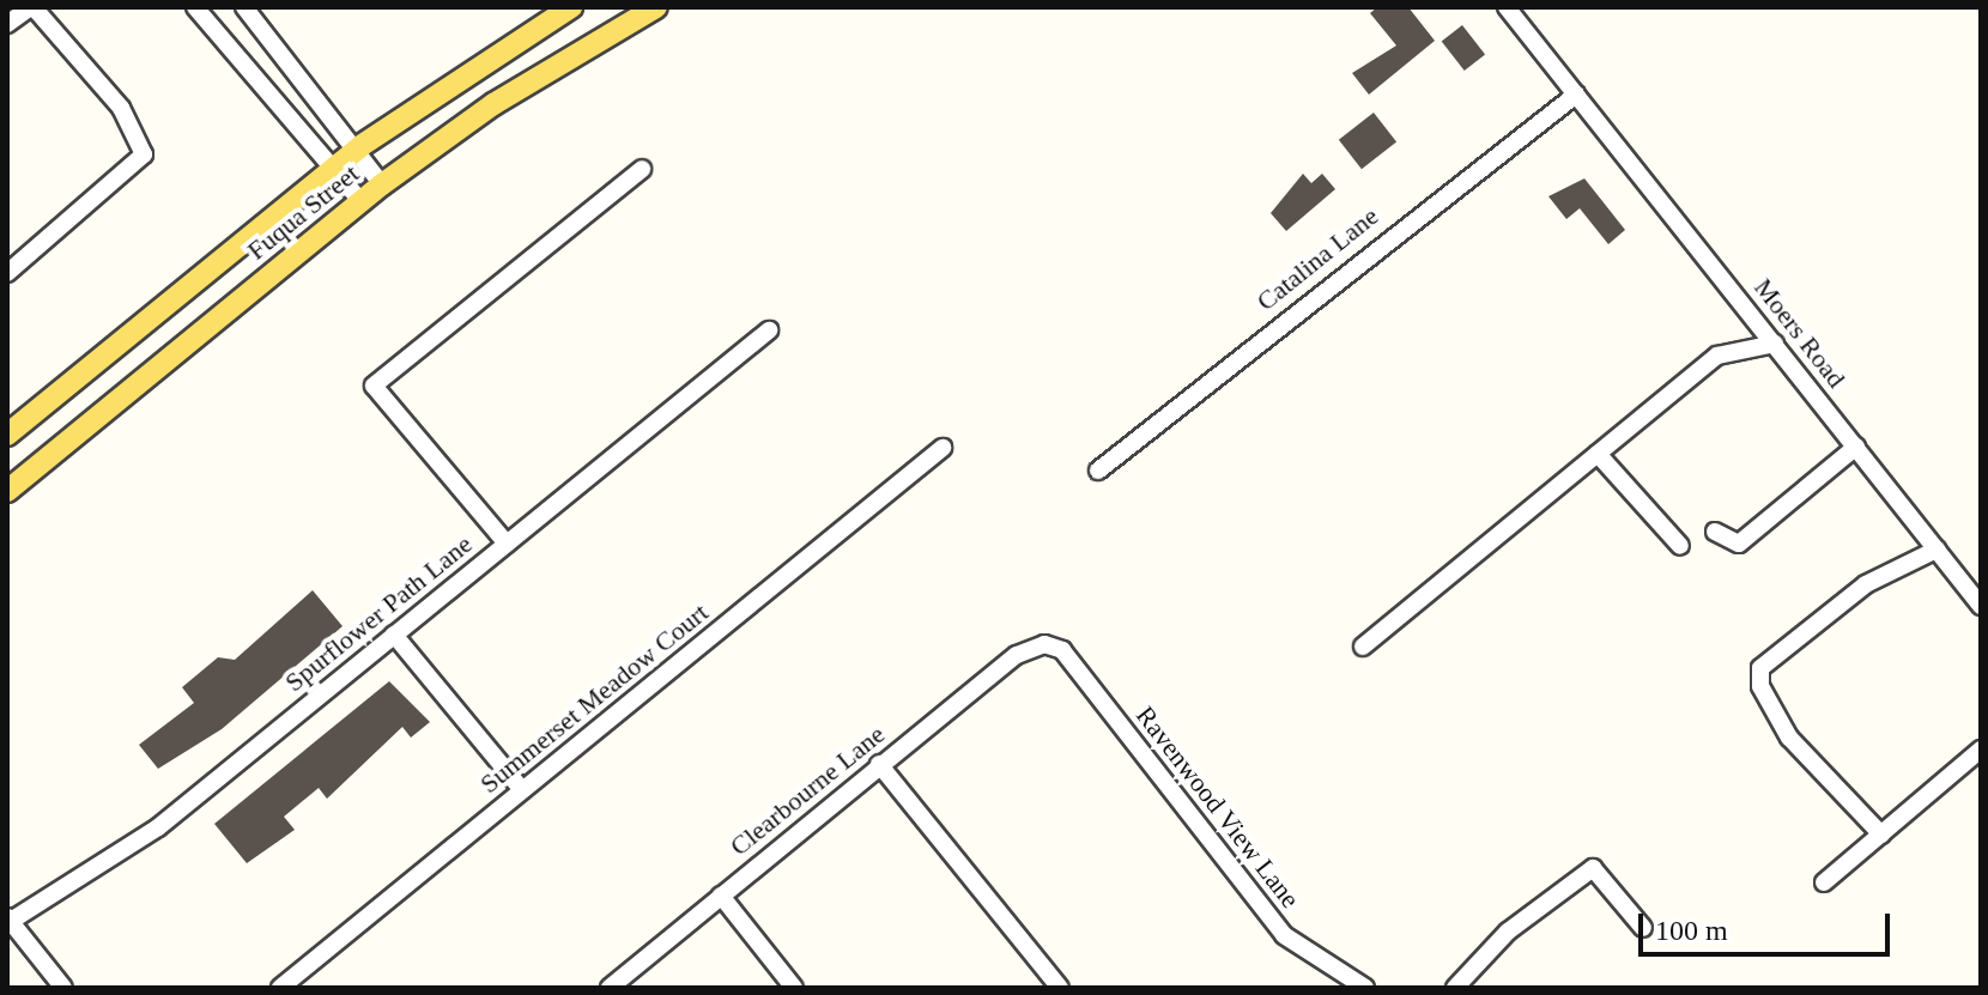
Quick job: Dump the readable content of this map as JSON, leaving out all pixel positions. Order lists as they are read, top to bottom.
{
  "streets": {
    "main road": ["Fuqua Street"],
    "street": [
      "Catalina Lane",
      "Moers Road",
      "Spurflower Path Lane",
      "Summerset Meadow Court",
      "Clearbourne Lane",
      "Ravenwood View Lane"
    ]
  },
  "crossings": [
    ["Catalina Lane", "Moers Road"],
    ["Clearbourne Lane", "Ravenwood View Lane"]
  ],
  "scale_bar": "100 m"
}
